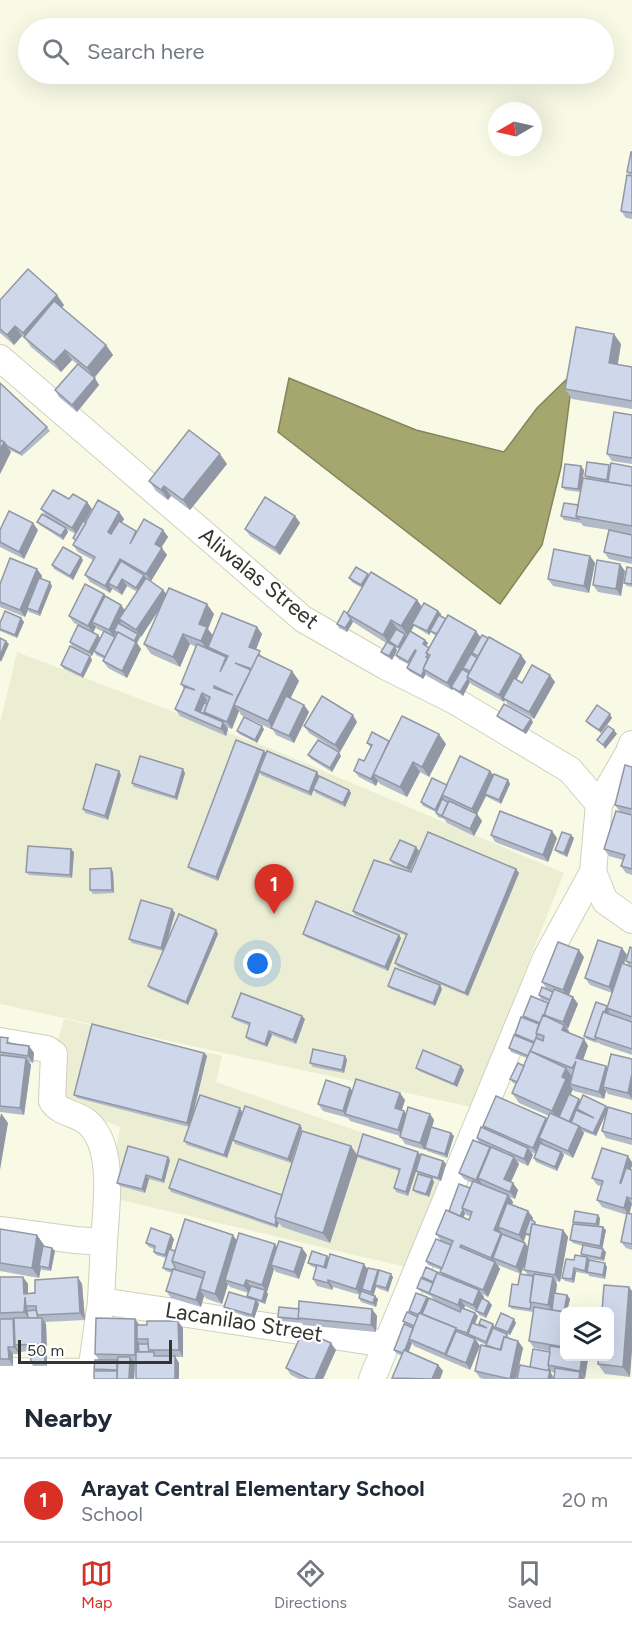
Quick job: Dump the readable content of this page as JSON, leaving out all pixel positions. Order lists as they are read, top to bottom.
{
  "streets": {
    "street": ["Aliwalas Street", "Lacanilao Street"]
  },
  "scale_bar": "50 m",
  "north": "left",
  "page": {
    "search": "Search here",
    "pins": "1",
    "scale": "50 m",
    "heading": "Nearby",
    "list": [
      {
        "mark": "1",
        "name": "Arayat Central Elementary School",
        "note": "School",
        "value": "20 m"
      }
    ],
    "nav": ["Map", "Directions", "Saved"]
  }
}
